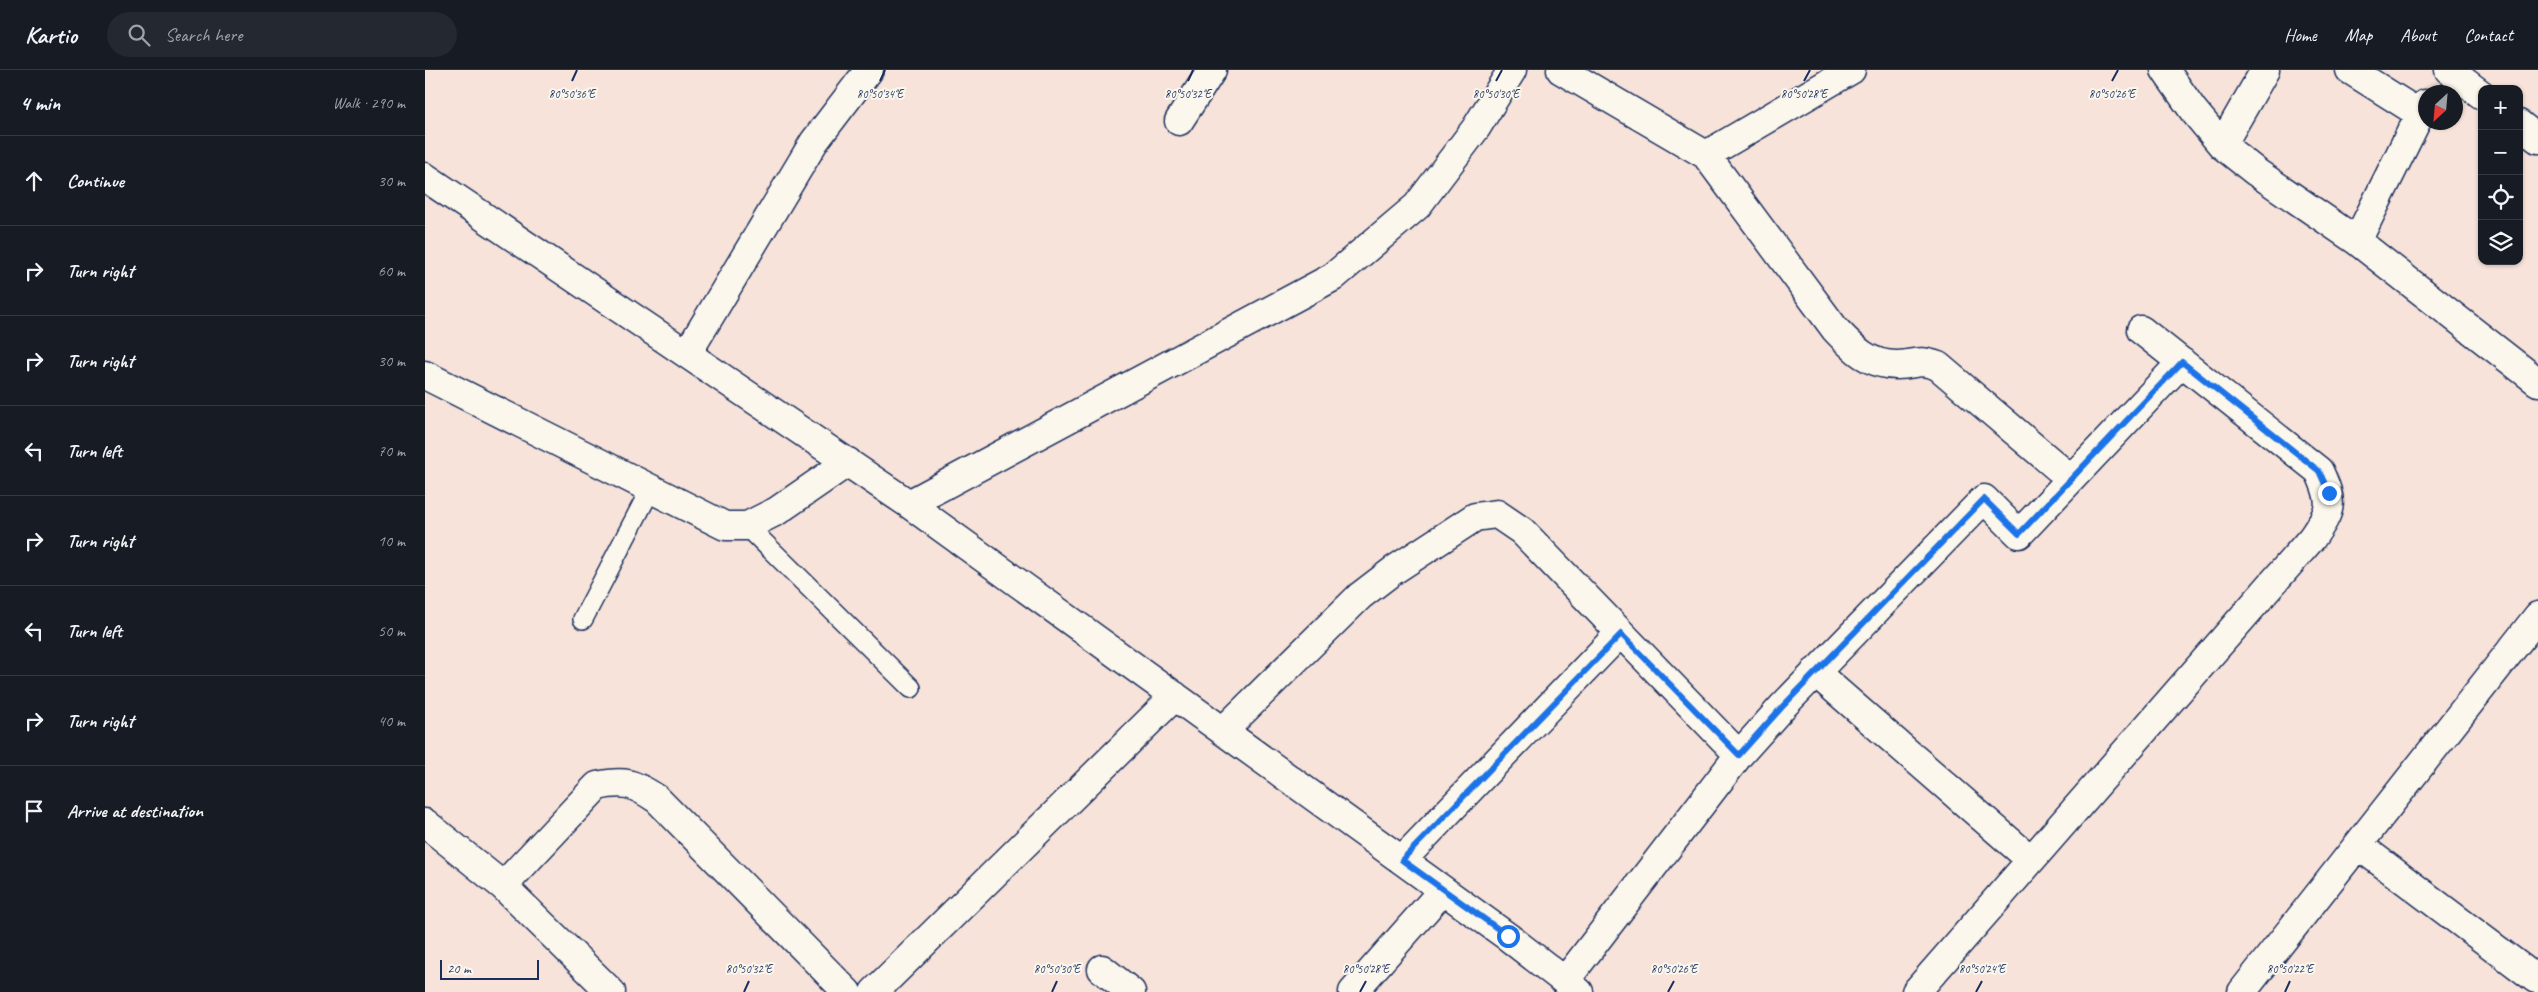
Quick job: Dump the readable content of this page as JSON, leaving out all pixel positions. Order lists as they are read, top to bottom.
{
  "scale_bar": "20 m",
  "north": "bottom left",
  "page": {
    "header": "Kartio",
    "search": "Search here",
    "nav": [
      "Home",
      "Map",
      "About",
      "Contact"
    ],
    "heading": ["4 min", "Walk · 290 m"],
    "map_buttons": ["+", "−"],
    "list": [
      ["Continue", "30 m"],
      ["Turn right", "60 m"],
      ["Turn right", "30 m"],
      ["Turn left", "70 m"],
      ["Turn right", "10 m"],
      ["Turn left", "50 m"],
      ["Turn right", "40 m"],
      "Arrive at destination"
    ],
    "scale": "20 m"
  },
  "coordinates": [
    "80°50'36\"E",
    "80°50'34\"E",
    "80°50'32\"E",
    "80°50'30\"E",
    "80°50'28\"E",
    "80°50'26\"E",
    "80°50'24\"E",
    "80°50'22\"E"
  ]
}
